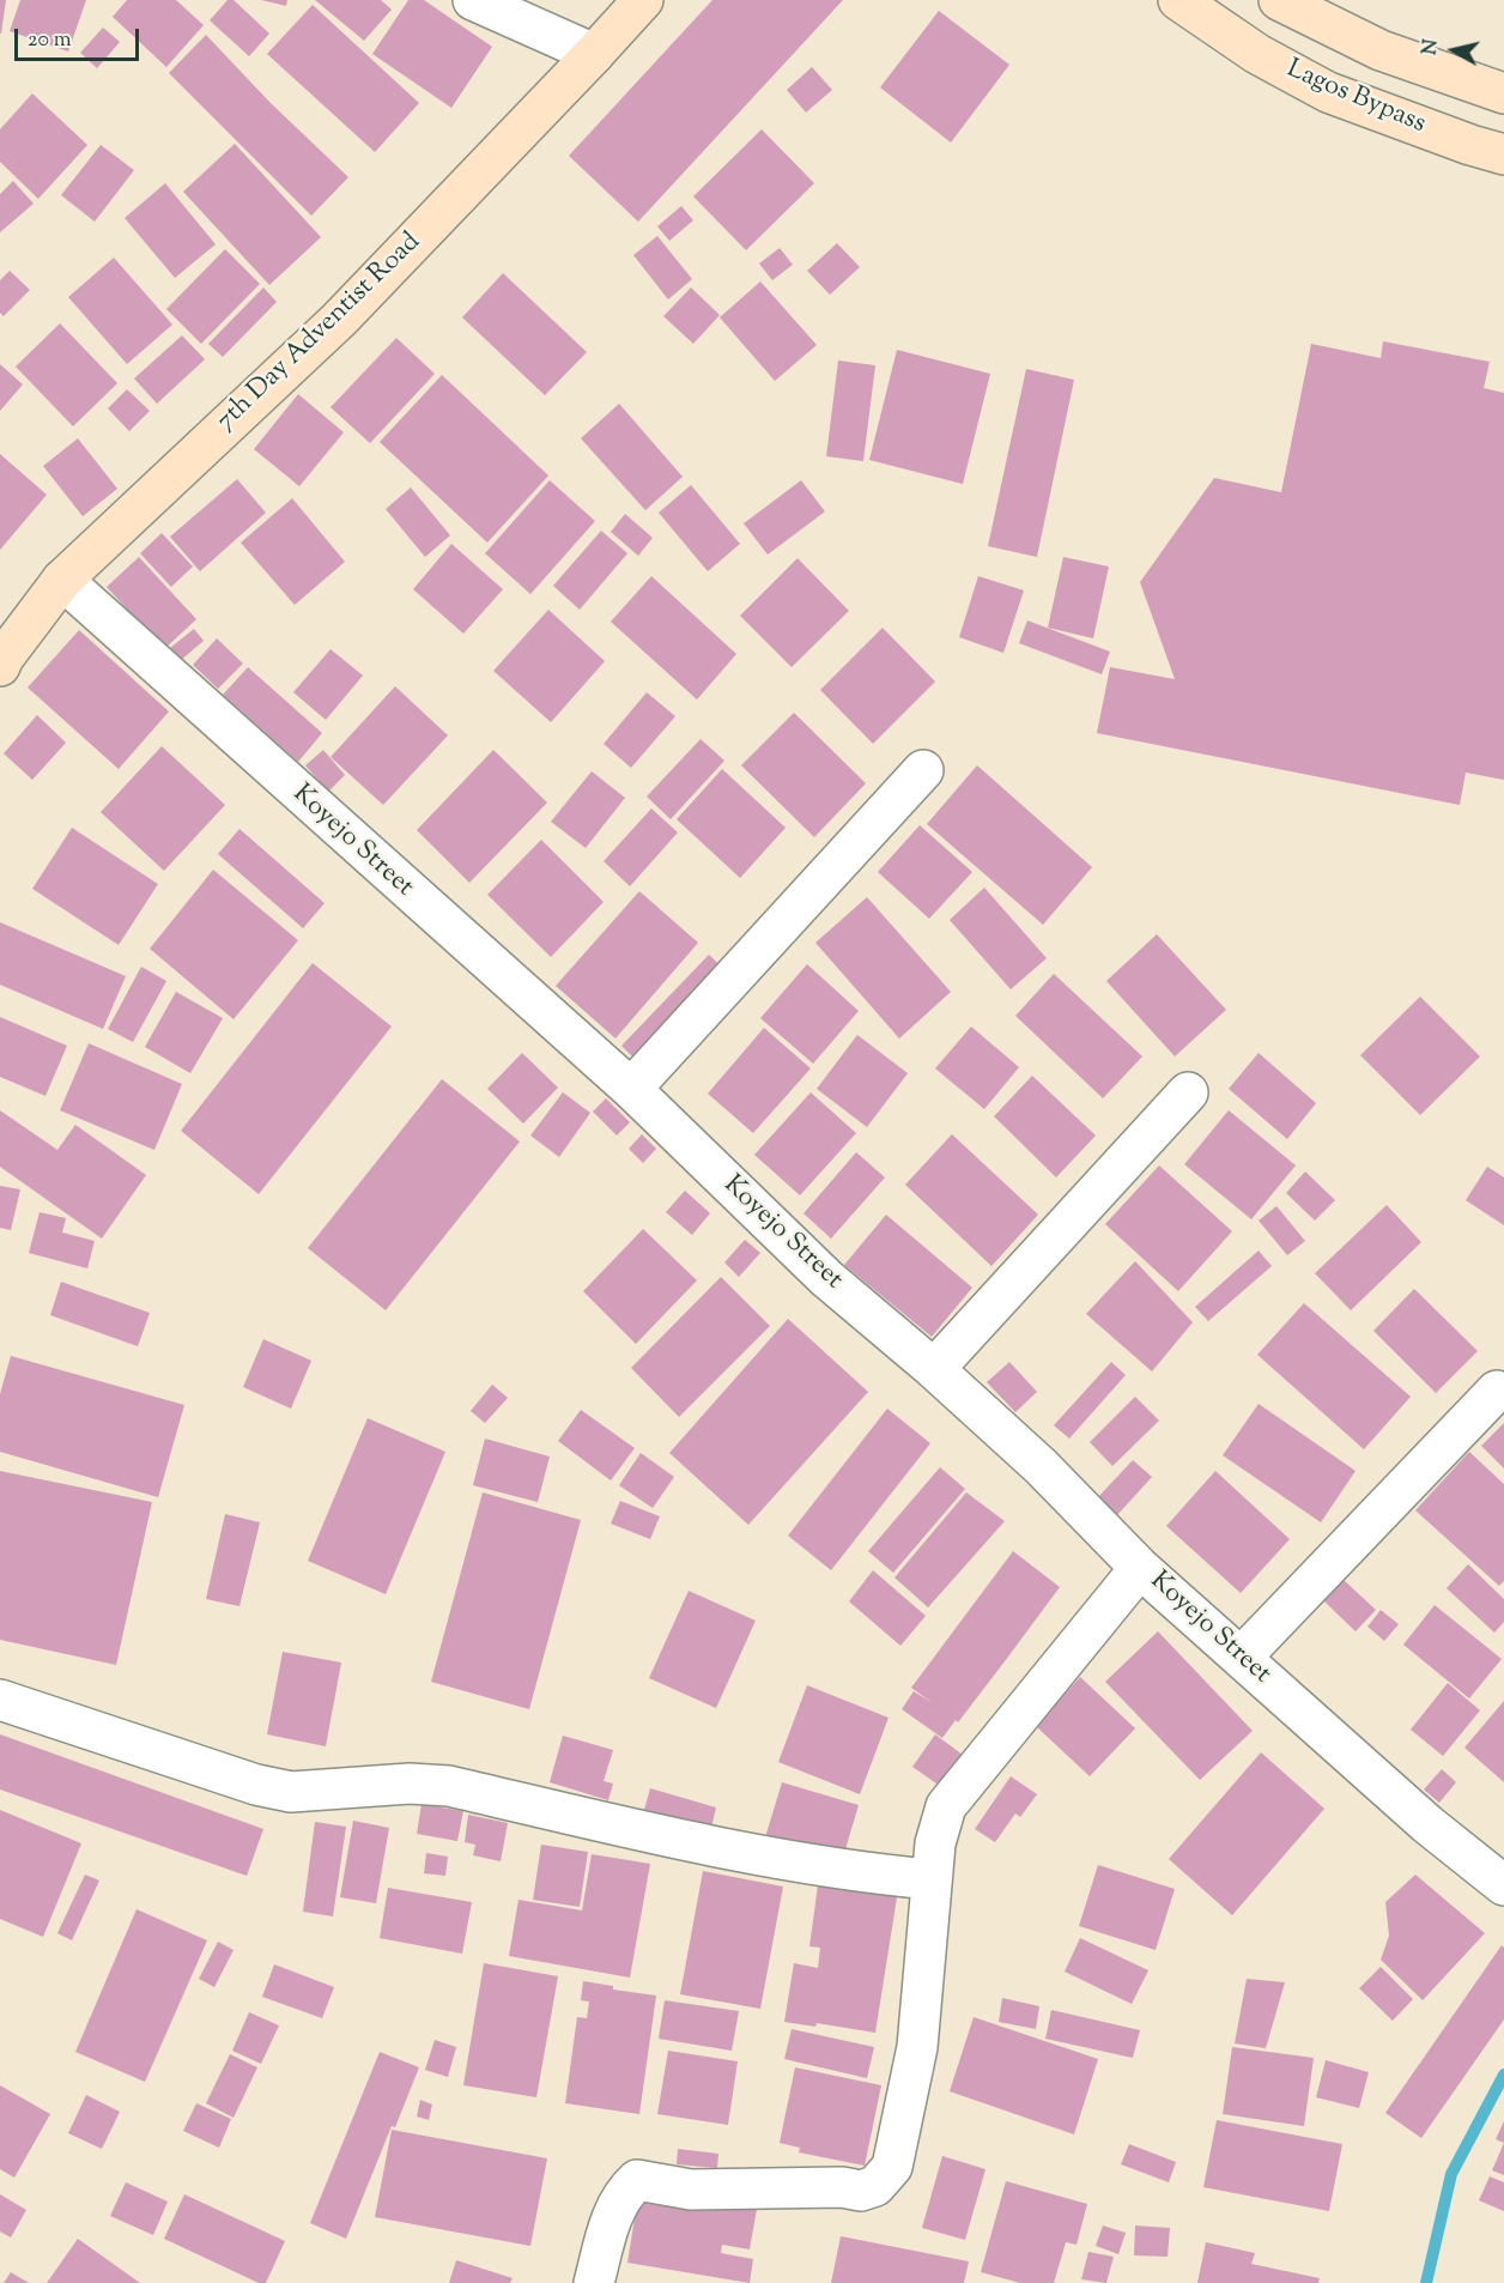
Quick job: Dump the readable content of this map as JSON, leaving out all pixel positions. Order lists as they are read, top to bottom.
{
  "streets": {
    "street": ["Lagos Bypass", "7th Day Adventist Road", "Koyejo Street"]
  },
  "crossings": [
    ["7th Day Adventist Road", "Koyejo Street"]
  ],
  "scale_bar": "20 m",
  "north": "left"
}
